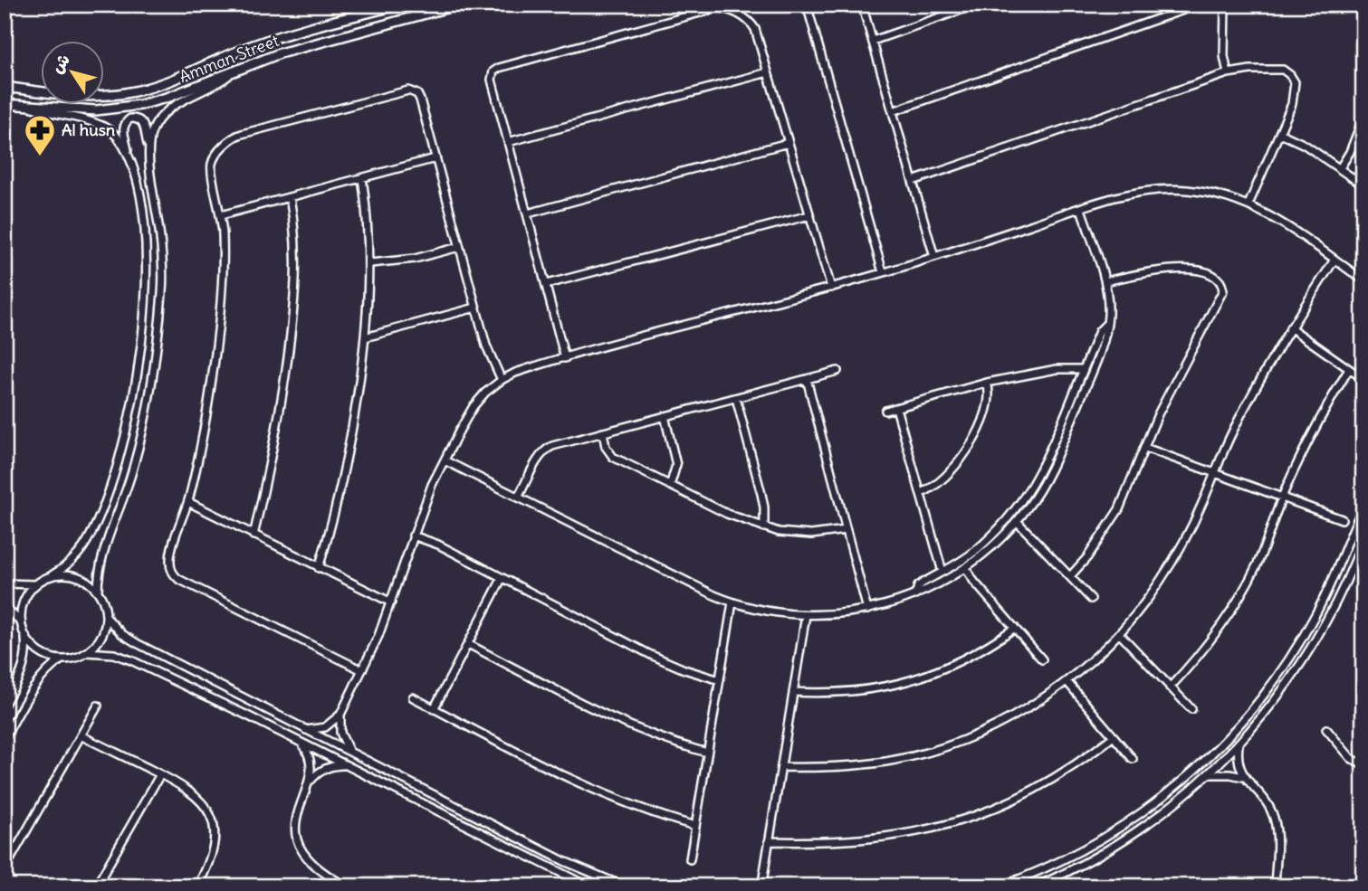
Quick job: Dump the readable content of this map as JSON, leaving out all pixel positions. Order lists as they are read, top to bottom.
{
  "streets": {
    "main road": ["Amman Street"]
  },
  "places": {
    "pharmacy": ["Al husn"]
  },
  "north": "top left"
}
